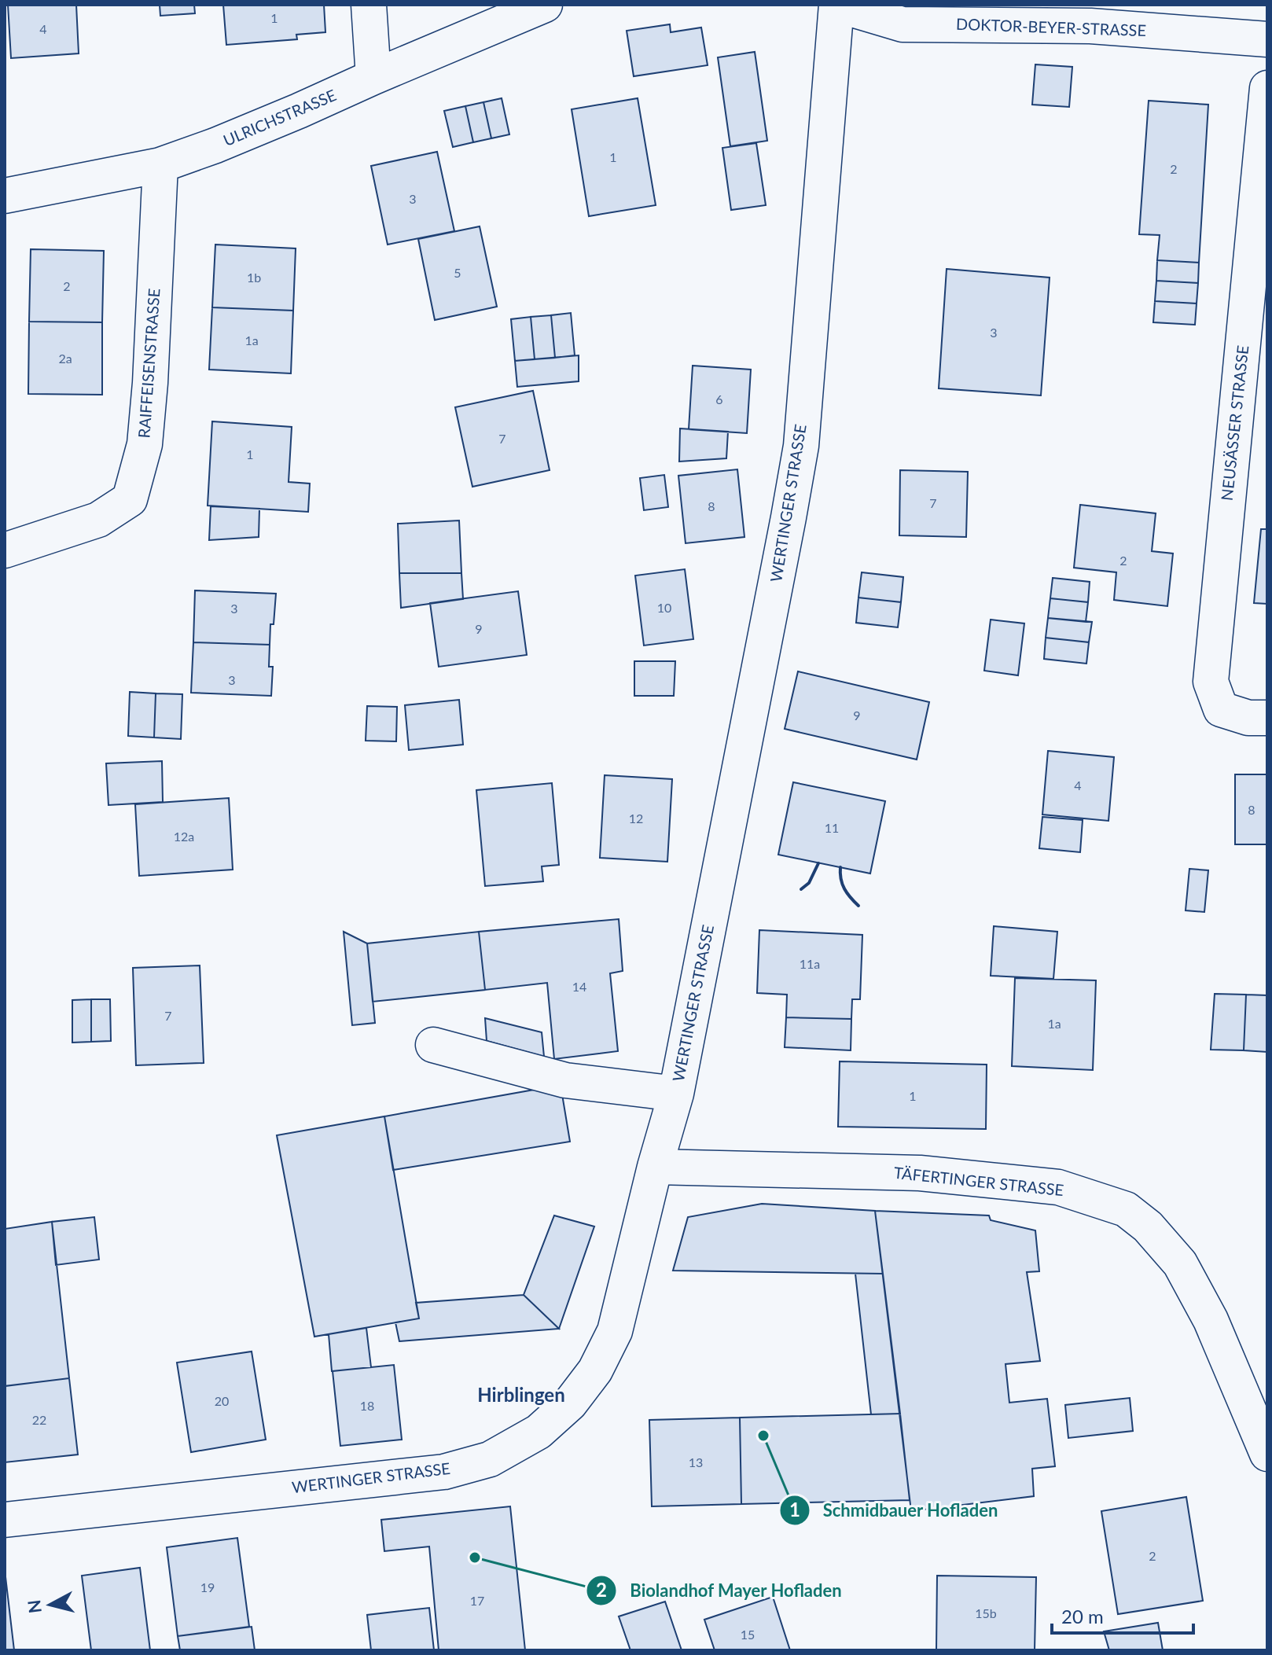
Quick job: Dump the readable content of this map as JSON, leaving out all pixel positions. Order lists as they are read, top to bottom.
{
  "streets": {
    "street": [
      "DOKTOR-BEYER-STRASSE",
      "ULRICHSTRASSE",
      "RAIFFEISENSTRASSE",
      "NEUSÄSSER STRASSE",
      "WERTINGER STRASSE",
      "TÄFERTINGER STRASSE"
    ]
  },
  "crossings": [
    ["DOKTOR-BEYER-STRASSE", "WERTINGER STRASSE"],
    ["ULRICHSTRASSE", "RAIFFEISENSTRASSE"],
    ["WERTINGER STRASSE", "TÄFERTINGER STRASSE"]
  ],
  "districts": ["Hirblingen"],
  "places": ["Schmidbauer Hofladen", "Biolandhof Mayer Hofladen"],
  "house_numbers": [
    "1",
    "4",
    "1",
    "2",
    "3",
    "5",
    "1b",
    "2",
    "3",
    "1a",
    "2a",
    "6",
    "7",
    "1",
    "7",
    "8",
    "2",
    "10",
    "3",
    "9",
    "3",
    "9",
    "4",
    "8",
    "12",
    "11",
    "12a",
    "11a",
    "14",
    "7",
    "1a",
    "1",
    "20",
    "18",
    "22",
    "13",
    "2",
    "19",
    "17",
    "15b",
    "15"
  ],
  "scale_bar": "20 m",
  "north": "left"
}
